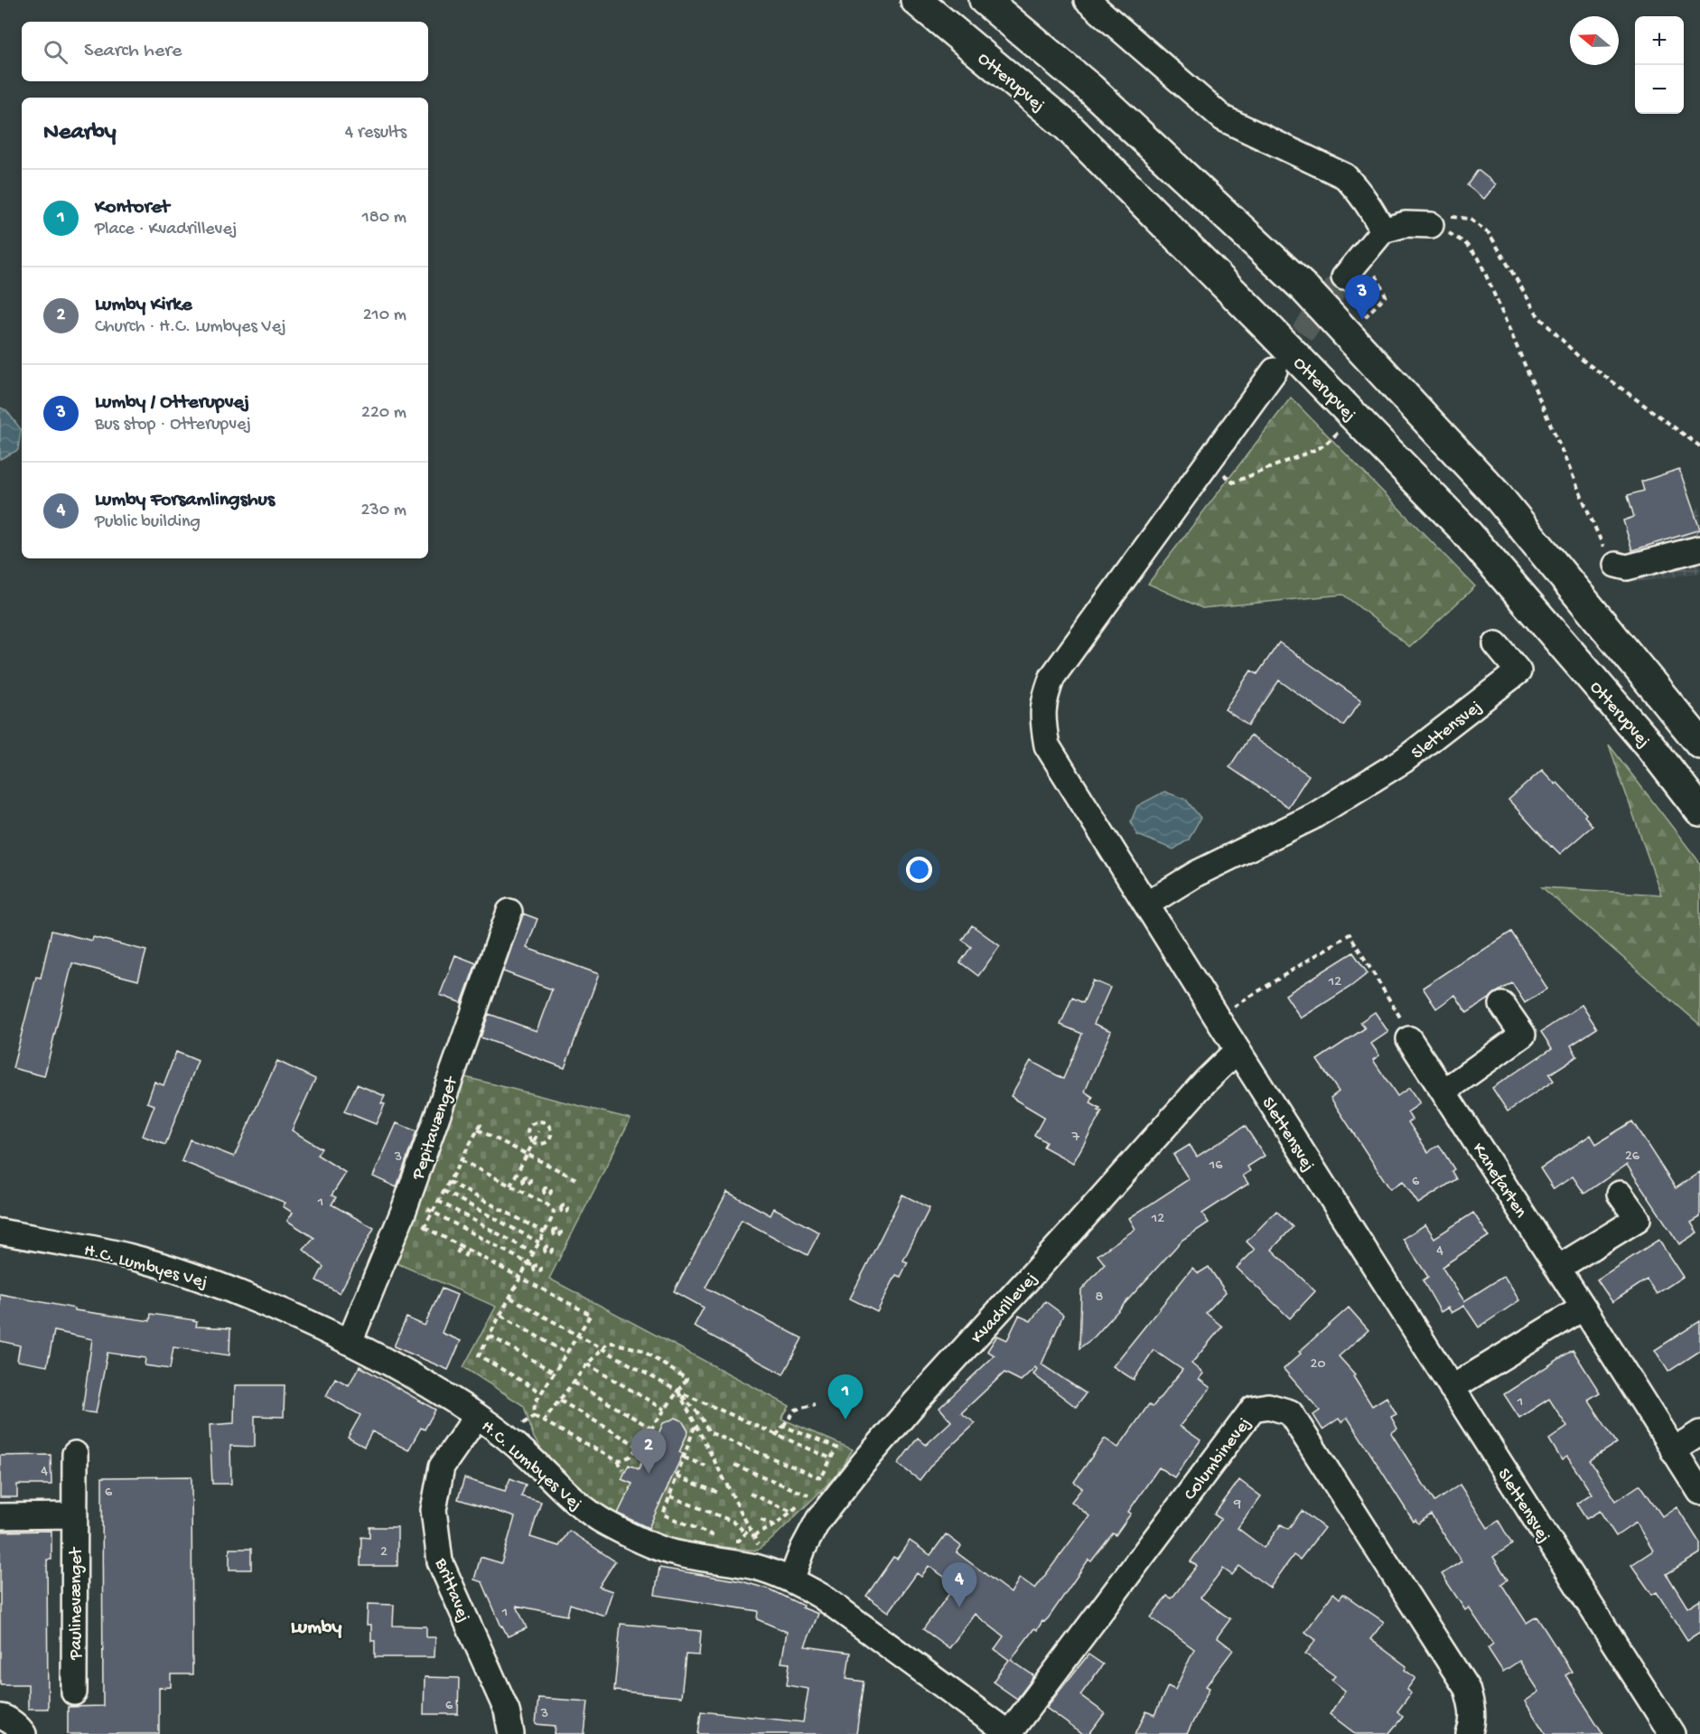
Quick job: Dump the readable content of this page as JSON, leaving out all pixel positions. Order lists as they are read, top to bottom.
{
  "streets": {
    "main road": ["Otterupvej"],
    "street": [
      "Slettensvej",
      "Pepitavænget",
      "Kanefarten",
      "H.C. Lumbyes Vej",
      "Kvadrillevej",
      "Columbinevej",
      "Brittavej",
      "Paulinevænget"
    ]
  },
  "crossings": [
    ["Slettensvej", "Kvadrillevej"],
    ["Pepitavænget", "H.C. Lumbyes Vej"],
    ["H.C. Lumbyes Vej", "Kvadrillevej"],
    ["H.C. Lumbyes Vej", "Columbinevej"],
    ["H.C. Lumbyes Vej", "Brittavej"]
  ],
  "districts": ["Lumby"],
  "house_numbers": [
    "12",
    "7",
    "26",
    "3",
    "16",
    "6",
    "1",
    "12",
    "4",
    "8",
    "20",
    "1",
    "4",
    "6",
    "9",
    "2",
    "1",
    "6",
    "3"
  ],
  "north": "left",
  "page": {
    "map_buttons": ["+", "−"],
    "search": "Search here",
    "heading": ["Nearby", "4 results"],
    "list": [
      {
        "mark": "1",
        "name": "Kontoret",
        "note": "Place · Kvadrillevej",
        "value": "180 m"
      },
      {
        "mark": "2",
        "name": "Lumby Kirke",
        "note": "Church · H.C. Lumbyes Vej",
        "value": "210 m"
      },
      {
        "mark": "3",
        "name": "Lumby / Otterupvej",
        "note": "Bus stop · Otterupvej",
        "value": "220 m"
      },
      {
        "mark": "4",
        "name": "Lumby Forsamlingshus",
        "note": "Public building",
        "value": "230 m"
      }
    ],
    "pins": [
      "3",
      "1",
      "2",
      "4"
    ]
  }
}
